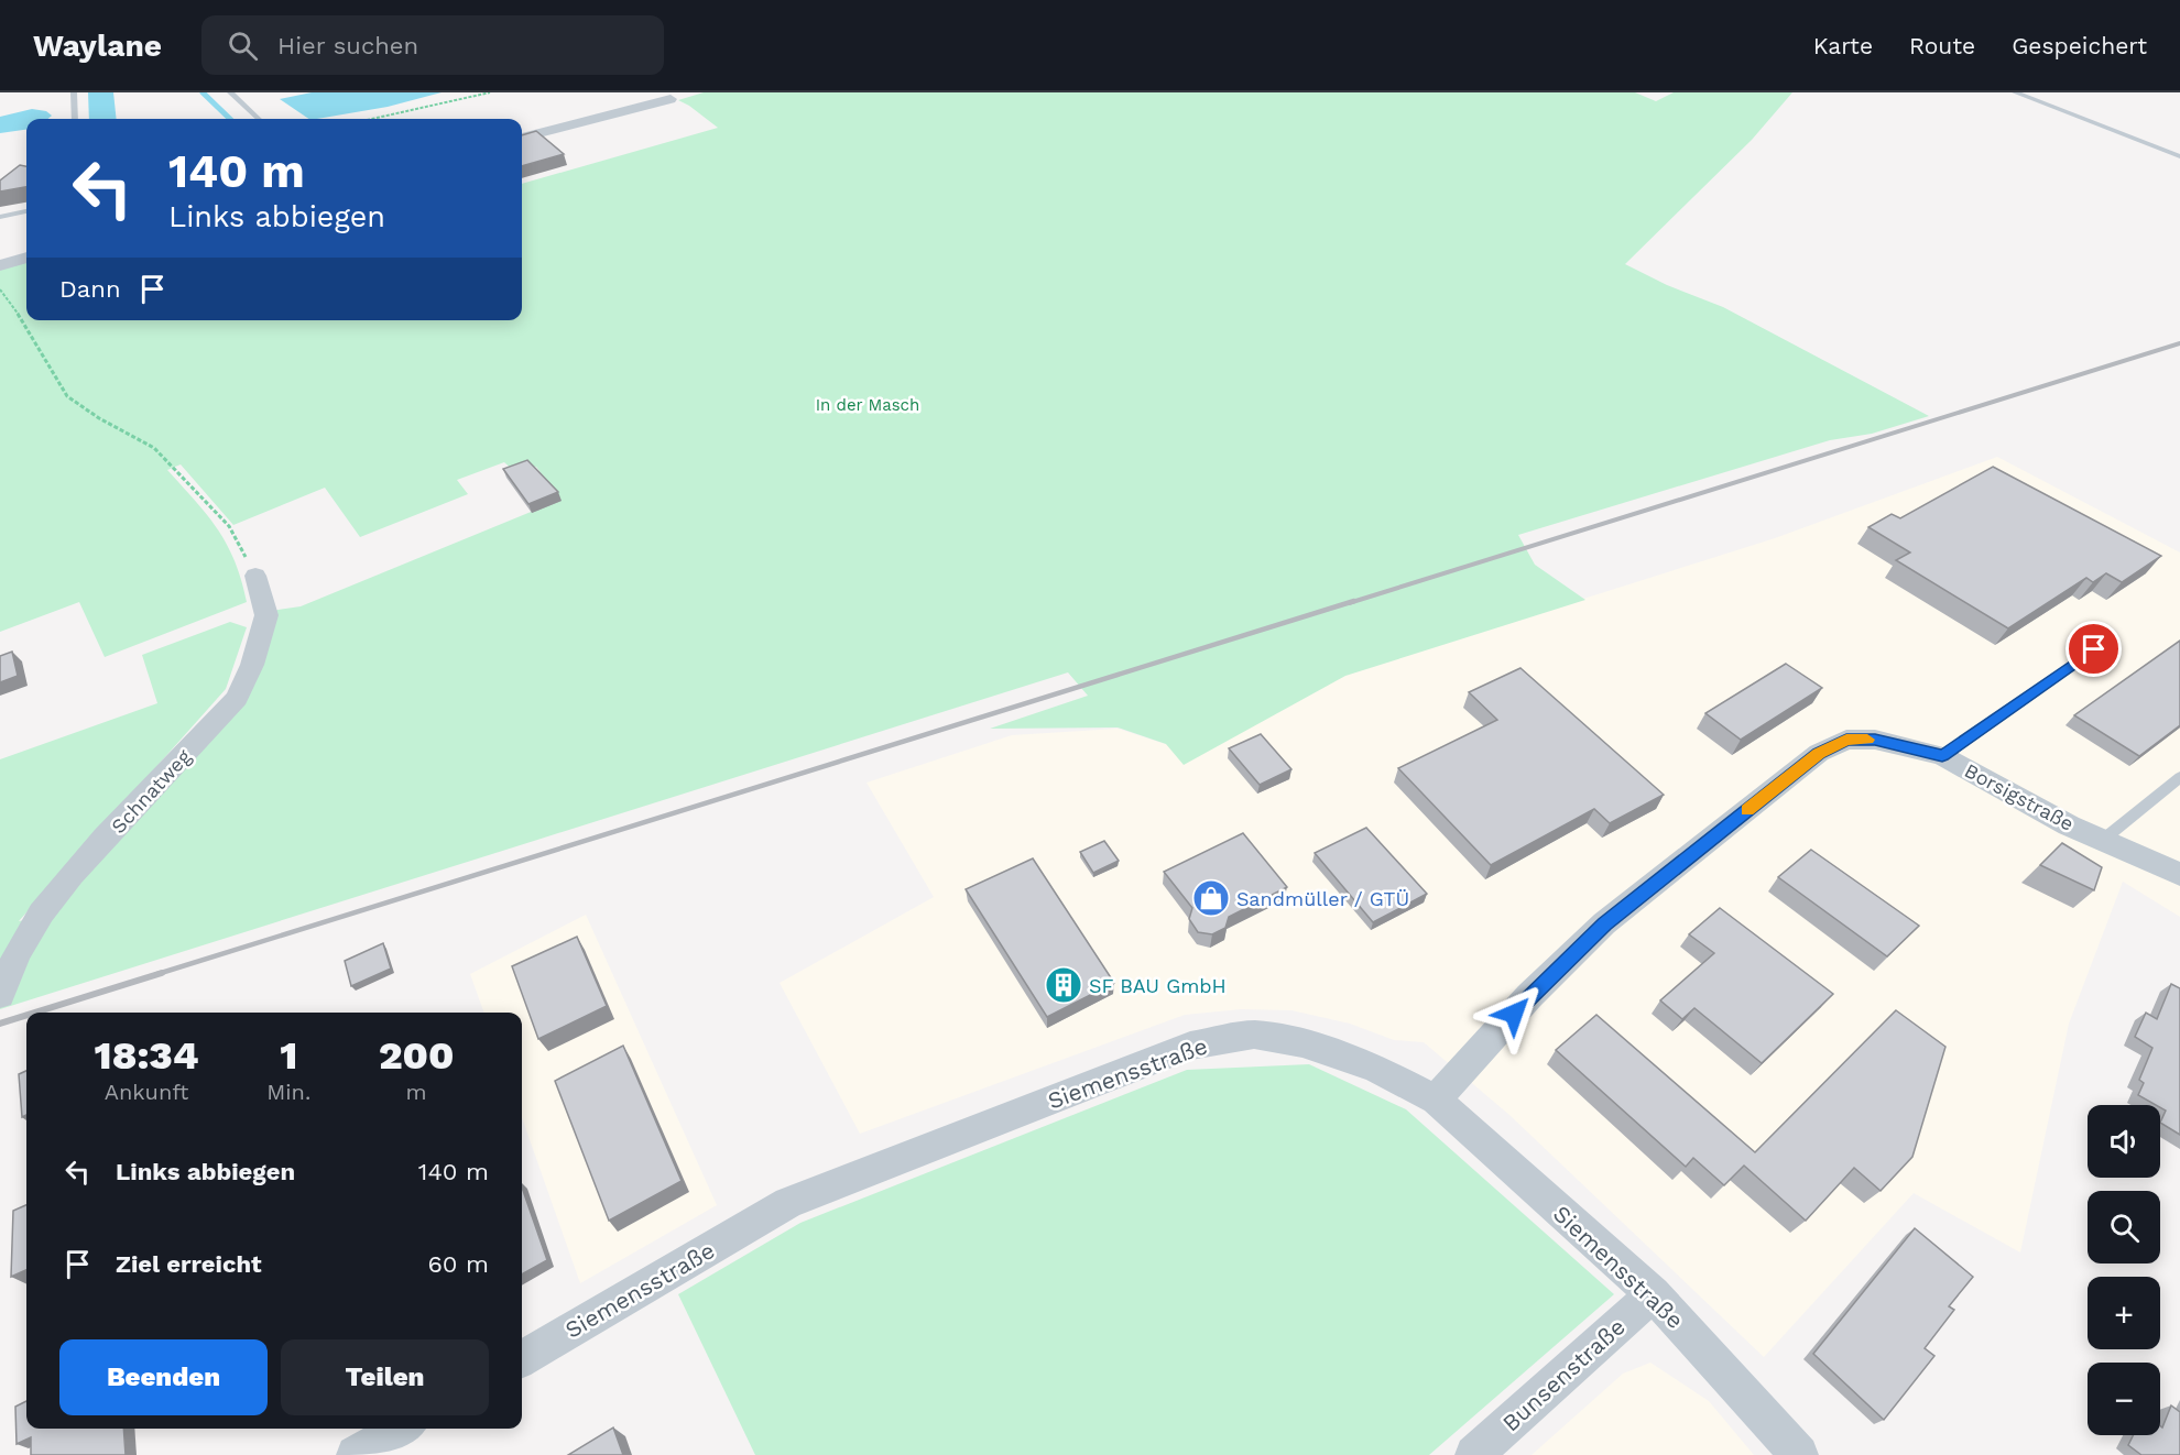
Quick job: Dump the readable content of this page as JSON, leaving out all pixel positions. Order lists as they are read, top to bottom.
{
  "streets": {
    "street": [
      "Schnatweg",
      "Borsigstraße",
      "Siemensstraße",
      "Bunsenstraße"
    ]
  },
  "crossings": [
    ["Borsigstraße", "Siemensstraße"],
    ["Siemensstraße", "Bunsenstraße"]
  ],
  "parks": ["In der Masch"],
  "places": {
    "shop": ["Sandmüller / GTÜ"],
    "building": ["SF BAU GmbH"]
  },
  "page": {
    "header": "Waylane",
    "search": "Hier suchen",
    "nav": ["Karte", "Route", "Gespeichert"],
    "turn": ["140 m", "Links abbiegen"],
    "then": "Dann",
    "eta": [
      "18:34",
      "Ankunft",
      "1",
      "Min.",
      "200",
      "m"
    ],
    "map_buttons": ["+", "−"],
    "list": [
      {
        "name": "Links abbiegen",
        "value": "140 m"
      },
      {
        "name": "Ziel erreicht",
        "value": "60 m"
      }
    ],
    "buttons": ["Beenden", "Teilen"]
  }
}
